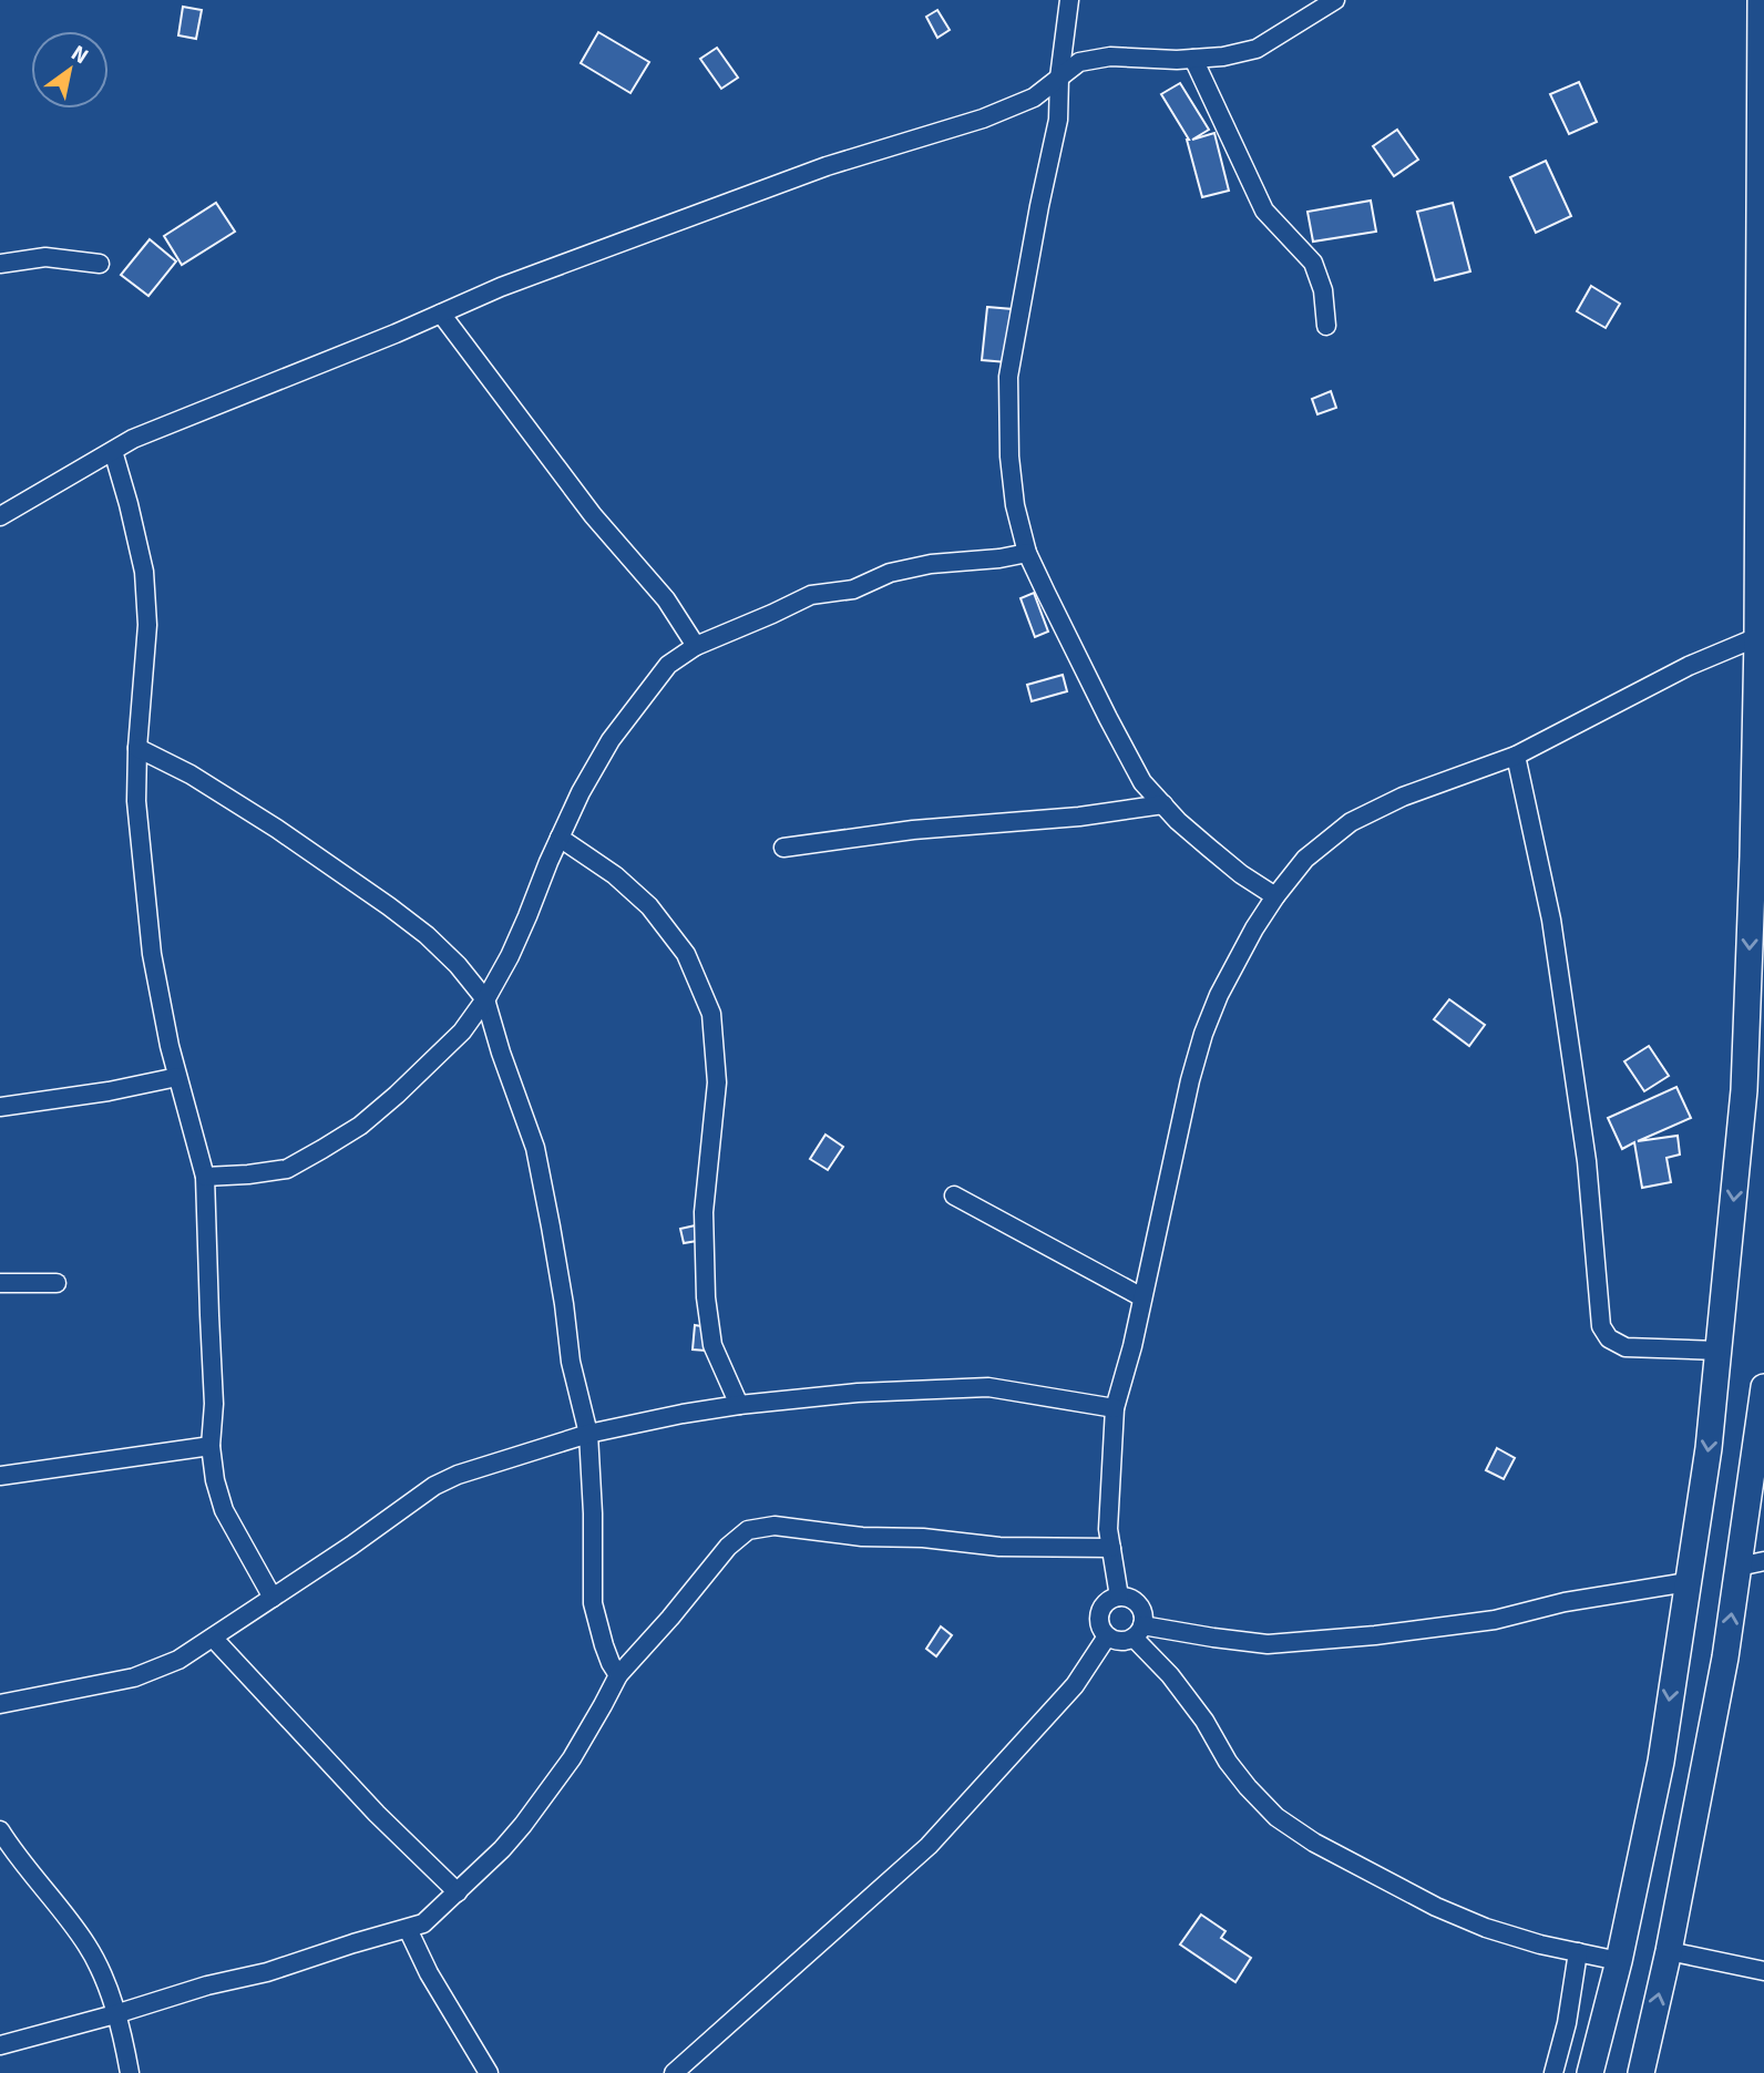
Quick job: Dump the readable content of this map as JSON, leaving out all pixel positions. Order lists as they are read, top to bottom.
{
  "north": "top right"
}
